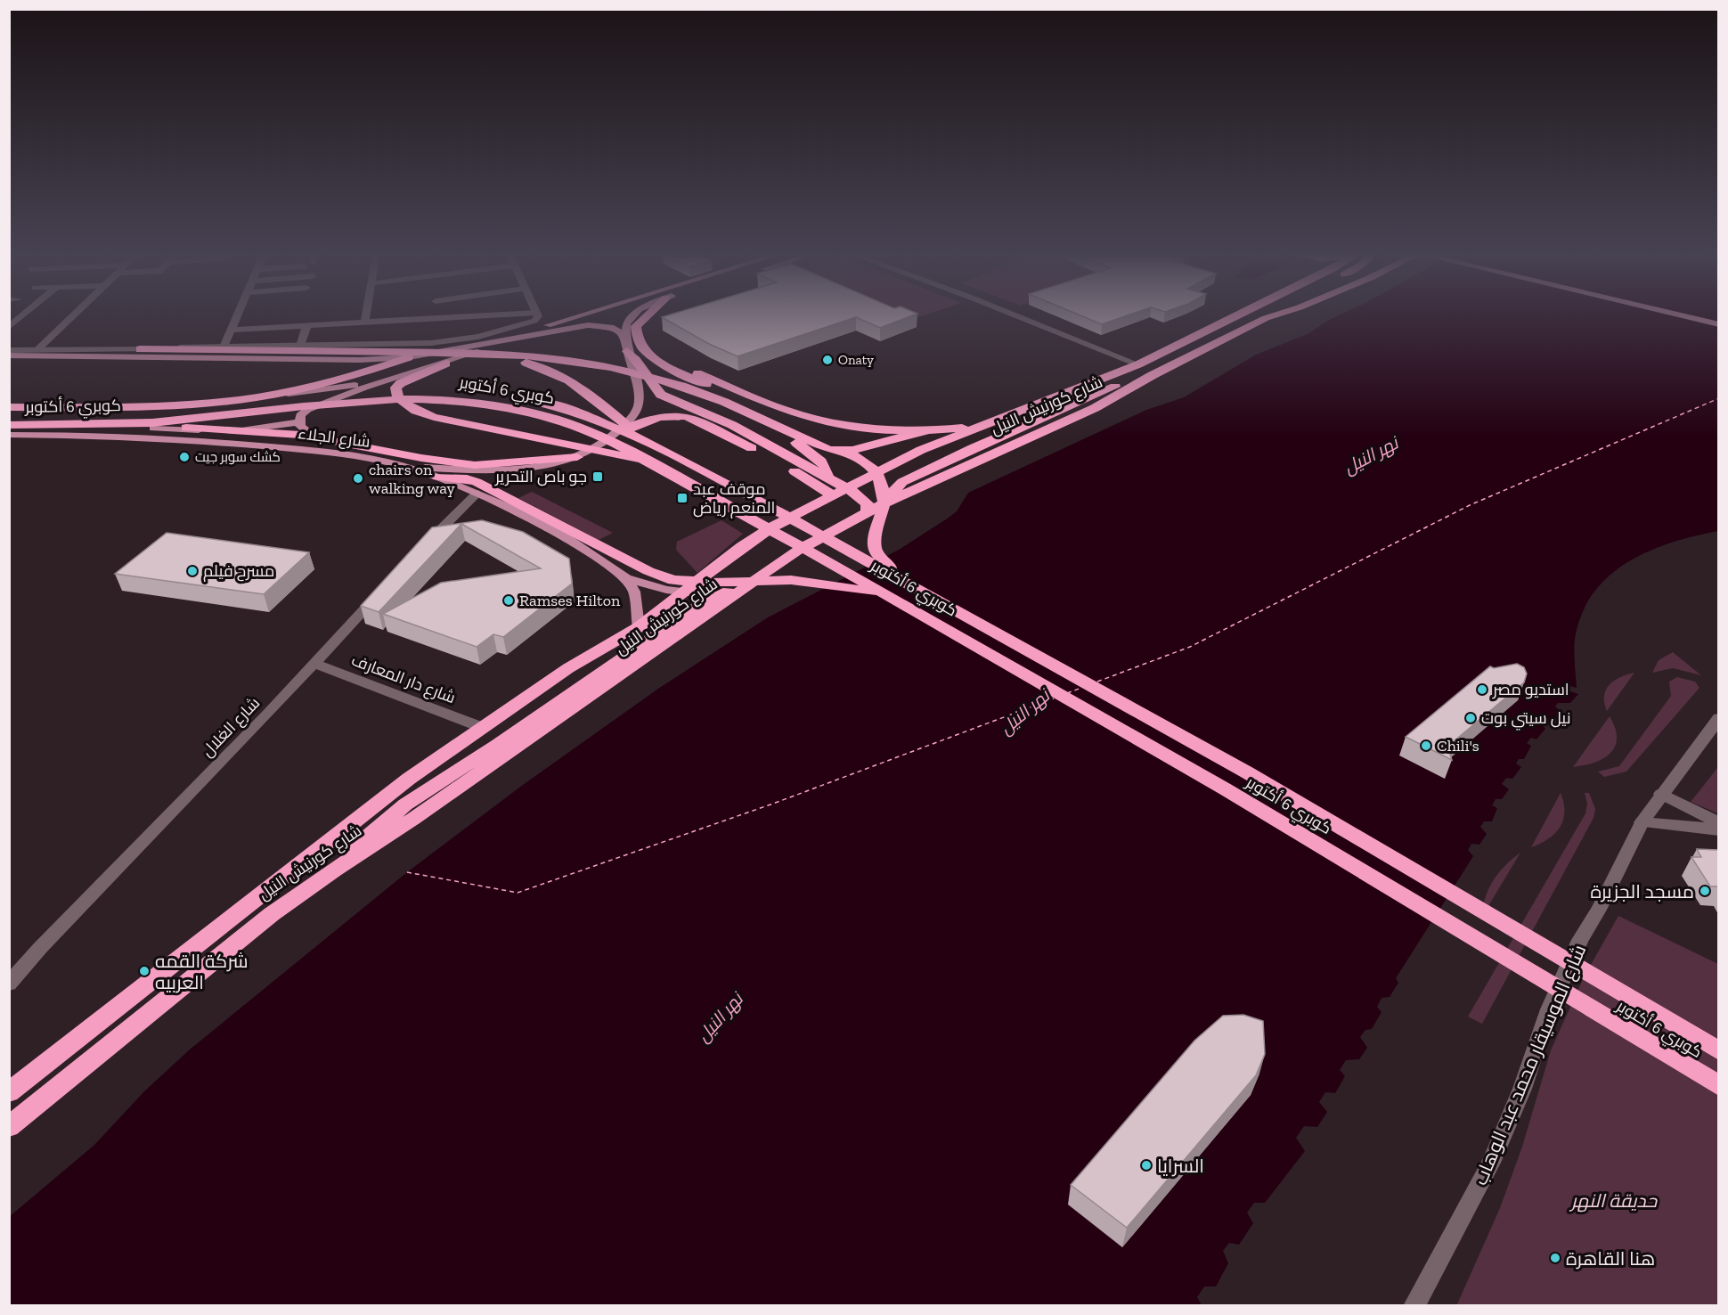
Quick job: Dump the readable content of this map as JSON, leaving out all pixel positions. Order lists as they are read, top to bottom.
{
  "streets": {
    "highway": ["كوبري 6 أكتوبر", "شارع كورنيش النيل"],
    "main road": ["شارع الجلاء"],
    "street": ["شارع دار المعارف", "شارع الغلال", "شارع الموسيقار محمد عبد الوهاب"]
  },
  "crossings": [
    ["كوبري 6 أكتوبر", "شارع الجلاء"],
    ["شارع كورنيش النيل", "شارع الجلاء"],
    ["شارع كورنيش النيل", "شارع دار المعارف"],
    ["شارع دار المعارف", "شارع الغلال"]
  ],
  "water": ["نهر النيل"],
  "parks": ["حديقة النهر"],
  "places": {
    "other": [
      "Onaty",
      "كشك سوبر جيت",
      "chairs on walking way",
      "مسرح فيلم",
      "Ramses Hilton",
      "استديو مصر",
      "نيل سيتي بوت",
      "Chili's",
      "مسجد الجزيرة",
      "شركة القمه العربيه",
      "السرايا",
      "هنا القاهرة"
    ],
    "transit": ["جو باص التحرير", "موقف عبد المنعم رياض"]
  }
}
